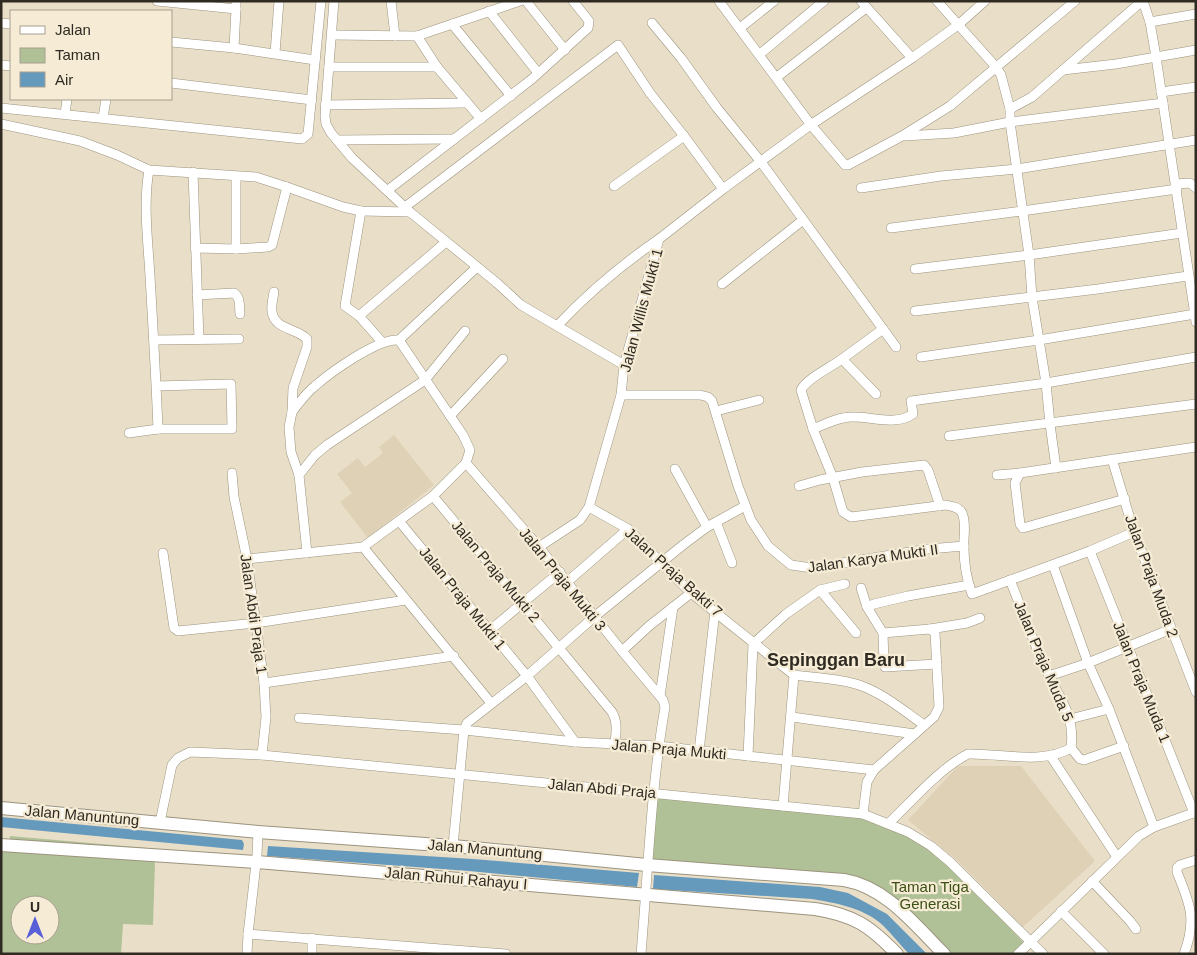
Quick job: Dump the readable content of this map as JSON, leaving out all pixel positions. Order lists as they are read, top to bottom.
{
  "streets": {
    "street": [
      "Jalan Willis Mukti 1",
      "Jalan Karya Mukti II",
      "Jalan Praja Mukti 2",
      "Jalan Praja Bakti 7",
      "Jalan Praja Muda 2",
      "Jalan Praja Mukti 3",
      "Jalan Praja Mukti 1",
      "Jalan Abdi Praja 1",
      "Jalan Praja Muda 5",
      "Jalan Praja Muda 1",
      "Jalan Praja Mukti",
      "Jalan Abdi Praja",
      "Jalan Manuntung",
      "Jalan Ruhui Rahayu I"
    ]
  },
  "crossings": [
    ["Jalan Willis Mukti 1", "Jalan Praja Bakti 7"],
    ["Jalan Praja Mukti 2", "Jalan Praja Mukti"],
    ["Jalan Praja Mukti 1", "Jalan Praja Mukti"],
    ["Jalan Abdi Praja 1", "Jalan Abdi Praja"],
    ["Jalan Abdi Praja", "Jalan Manuntung"]
  ],
  "districts": ["Sepinggan Baru"],
  "parks": ["Taman Tiga Generasi"],
  "legend": ["Jalan", "Taman", "Air"],
  "north": "top"
}
